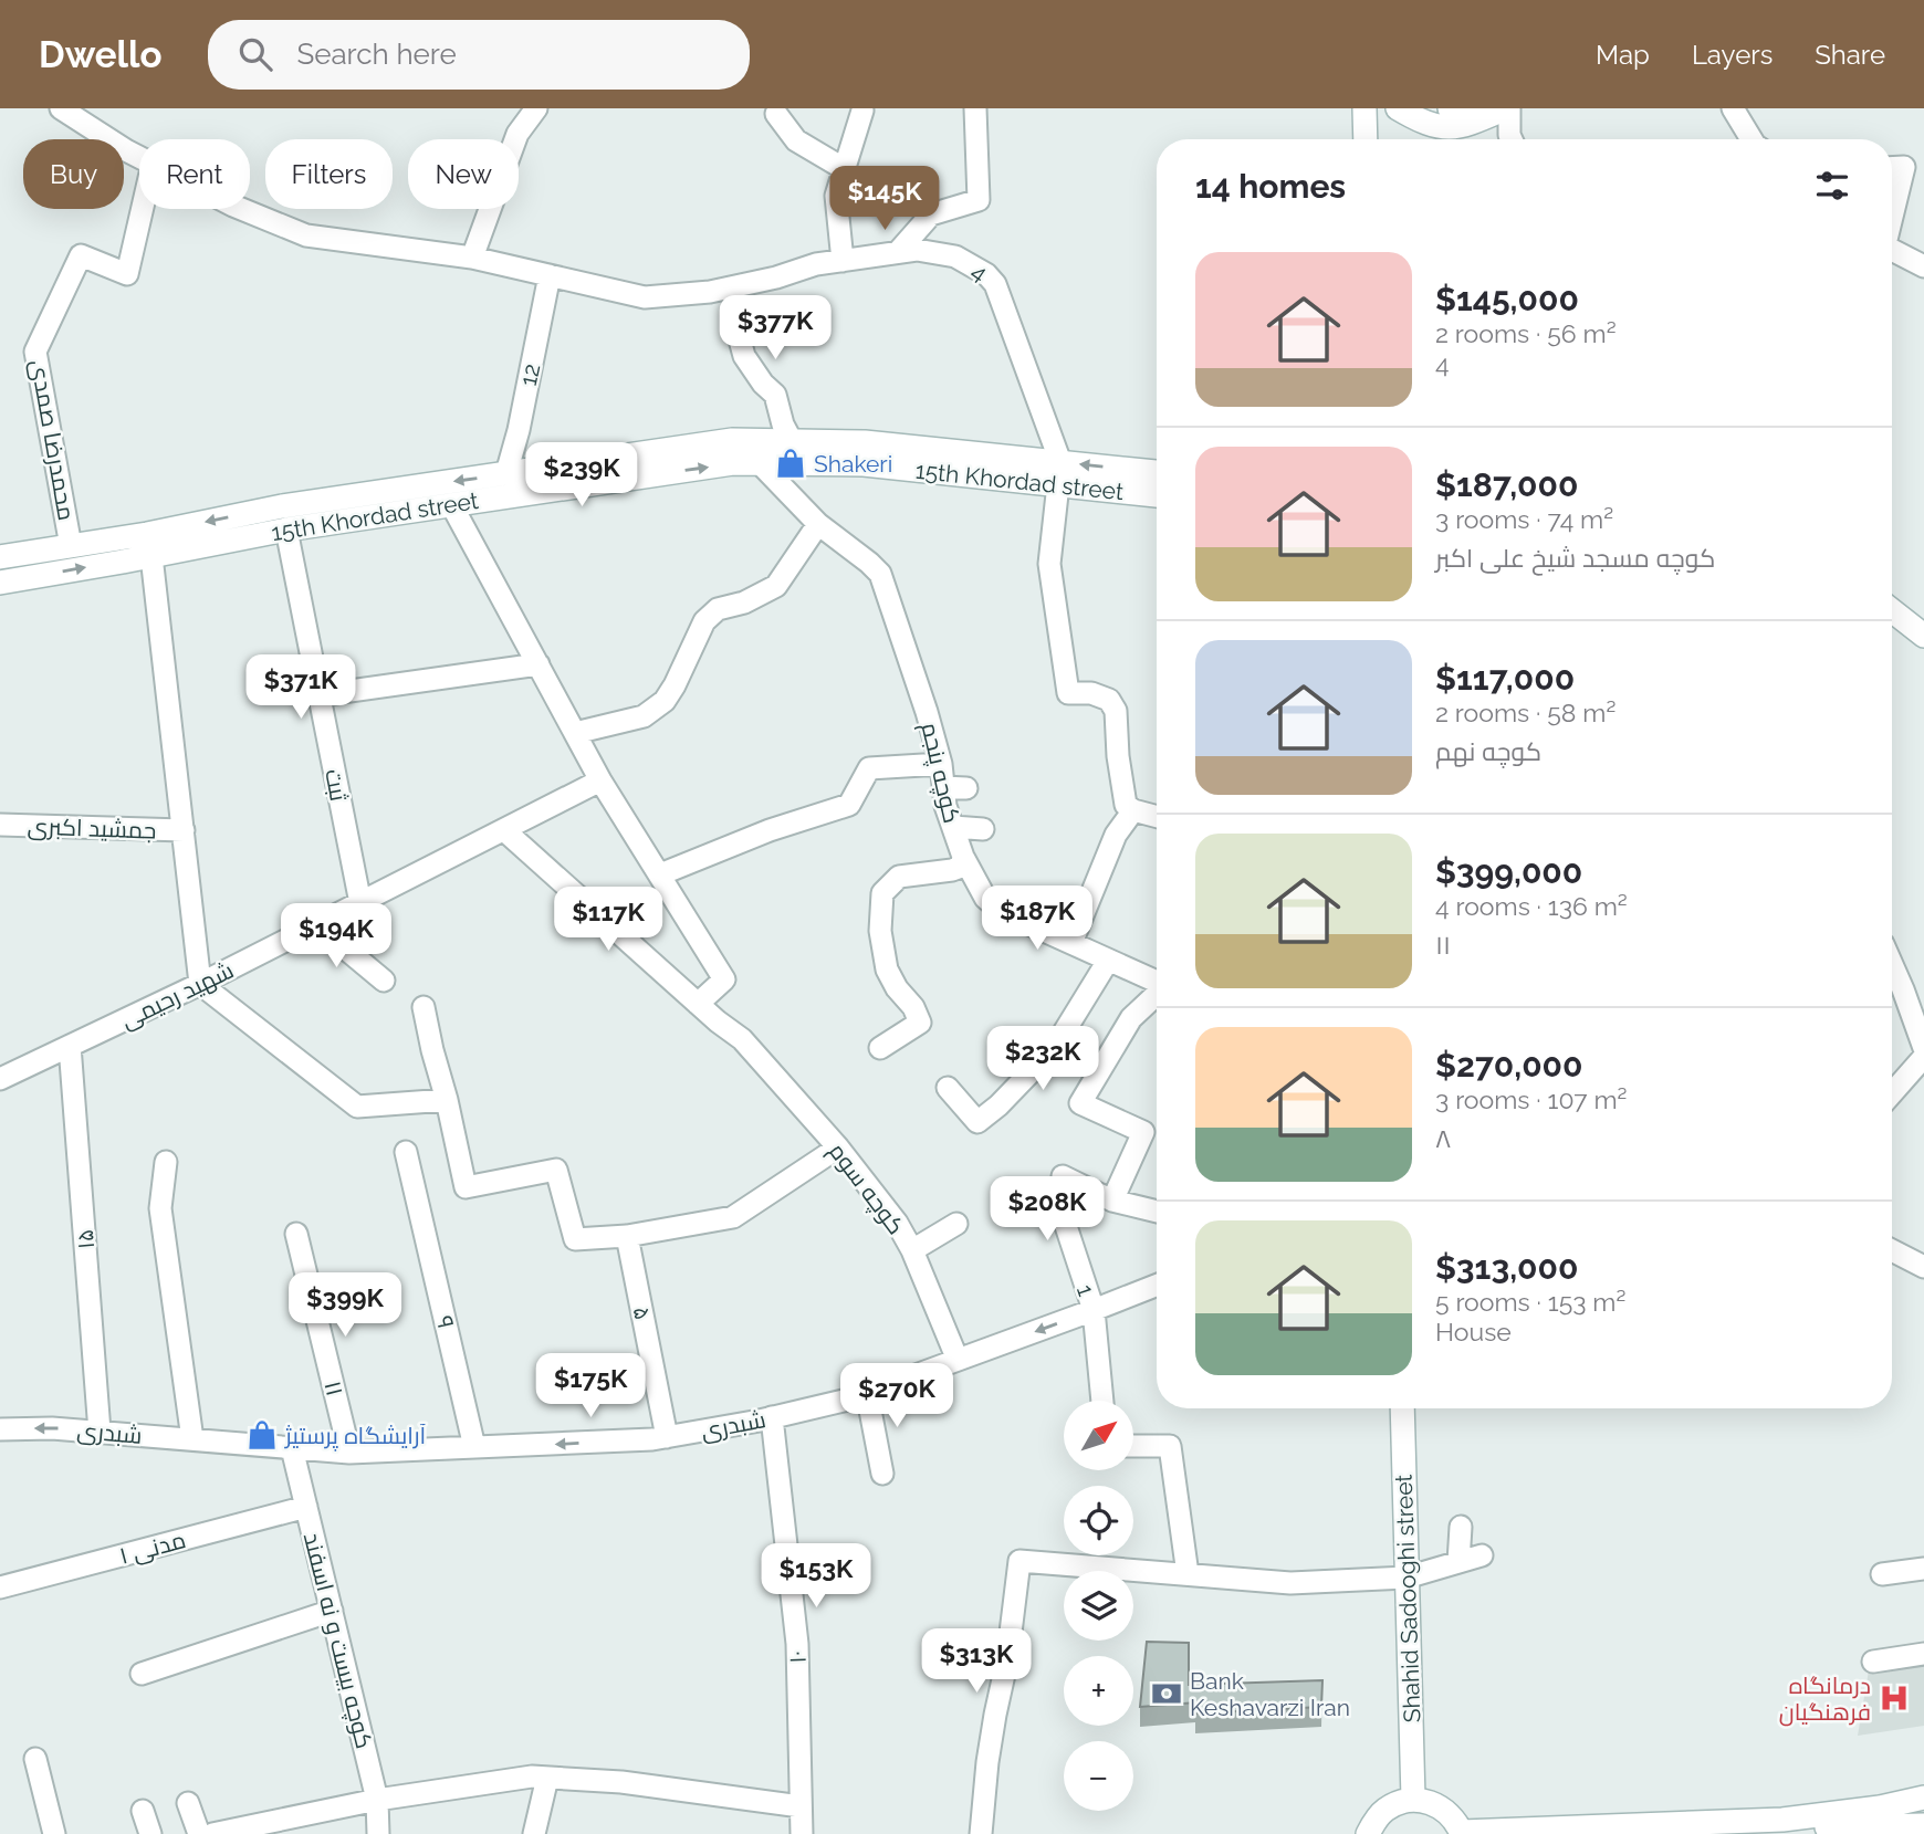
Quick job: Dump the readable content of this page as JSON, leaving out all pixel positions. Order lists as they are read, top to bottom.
{
  "streets": {
    "main road": ["15th Khordad street", "Shahid Sadooghi street"],
    "street": [
      "4",
      "12",
      "محمدرضا صمدی",
      "کوچه پنجم",
      "ثبت",
      "جمشید اکبری",
      "شهید رحیمی",
      "کوچه سوم",
      "۱۵",
      "1",
      "۵",
      "۹",
      "۱۱",
      "شبدری",
      "مدنی ۱",
      "کوچه بیست و نه اسفند",
      "۱۰"
    ]
  },
  "crossings": [
    ["4", "12"],
    ["4", "15th Khordad street"],
    ["12", "15th Khordad street"],
    ["محمدرضا صمدی", "15th Khordad street"],
    ["15th Khordad street", "کوچه پنجم"],
    ["15th Khordad street", "ثبت"],
    ["ثبت", "شهید رحیمی"],
    ["شهید رحیمی", "کوچه سوم"],
    ["شهید رحیمی", "۱۵"],
    ["کوچه سوم", "شبدری"],
    ["۱۵", "شبدری"],
    ["1", "شبدری"],
    ["۵", "شبدری"],
    ["۹", "شبدری"],
    ["۱۱", "شبدری"],
    ["شبدری", "کوچه بیست و نه اسفند"],
    ["شبدری", "۱۰"],
    ["مدنی ۱", "کوچه بیست و نه اسفند"]
  ],
  "one_way": ["شبدری"],
  "places": {
    "shop": ["Shakeri", "آرایشگاه پرستیژ"],
    "bank": ["Bank Keshavarzi Iran"],
    "hospital": ["درمانگاه فرهنگیان"]
  },
  "north": "top right",
  "page": {
    "header": "Dwello",
    "search": "Search here",
    "nav": ["Map", "Layers", "Share"],
    "chip": [
      "Buy",
      "Rent",
      "Filters",
      "New"
    ],
    "heading": "14 homes",
    "price": [
      "$145K",
      "$377K",
      "$239K",
      "$371K",
      "$187K",
      "$117K",
      "$194K",
      "$232K",
      "$208K",
      "$399K",
      "$175K",
      "$270K",
      "$153K",
      "$313K"
    ],
    "list": [
      {
        "name": "$145,000",
        "note": "2 rooms · 56 m² · 4"
      },
      {
        "name": "$187,000",
        "note": "3 rooms · 74 m² · کوچه مسجد شیخ علی اکبر"
      },
      {
        "name": "$117,000",
        "note": "2 rooms · 58 m² · کوچه نهم"
      },
      {
        "name": "$399,000",
        "note": "4 rooms · 136 m² · ۱۱"
      },
      {
        "name": "$270,000",
        "note": "3 rooms · 107 m² · ۸"
      },
      {
        "name": "$313,000",
        "note": "5 rooms · 153 m² · House"
      }
    ],
    "map_buttons": ["+", "−"]
  }
}
